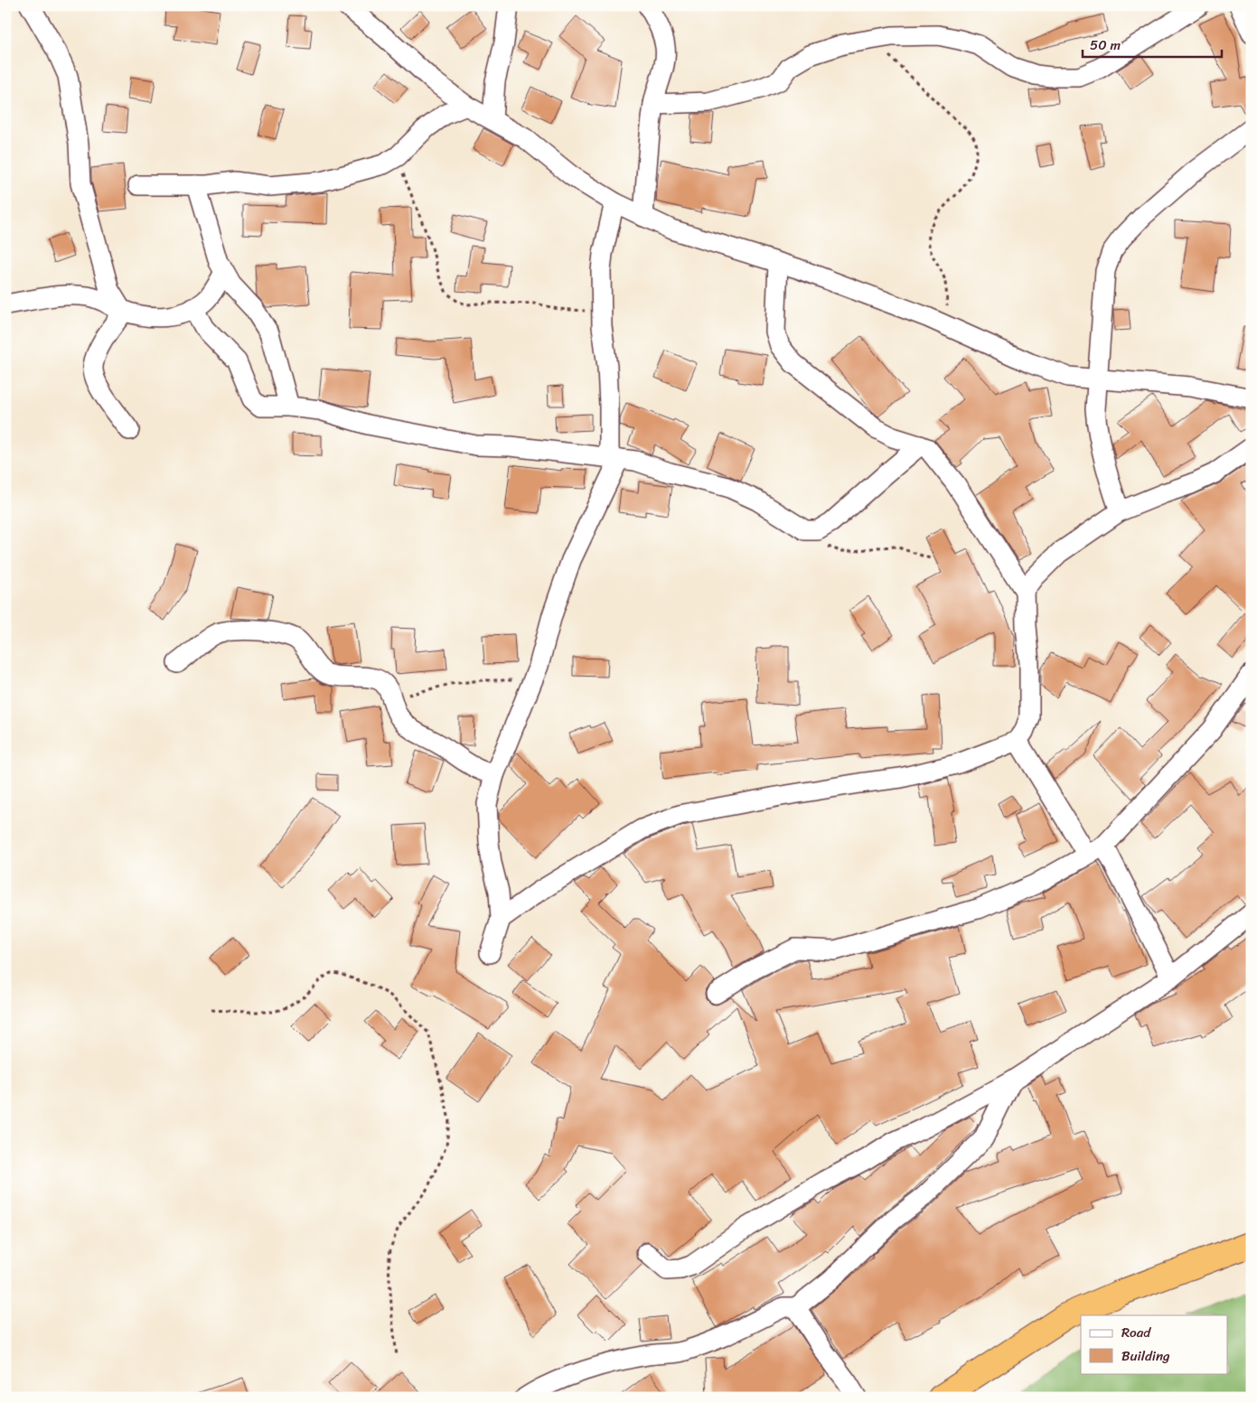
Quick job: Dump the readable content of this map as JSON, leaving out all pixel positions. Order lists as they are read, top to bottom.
{
  "legend": ["Road", "Building"],
  "scale_bar": "50 m"
}
